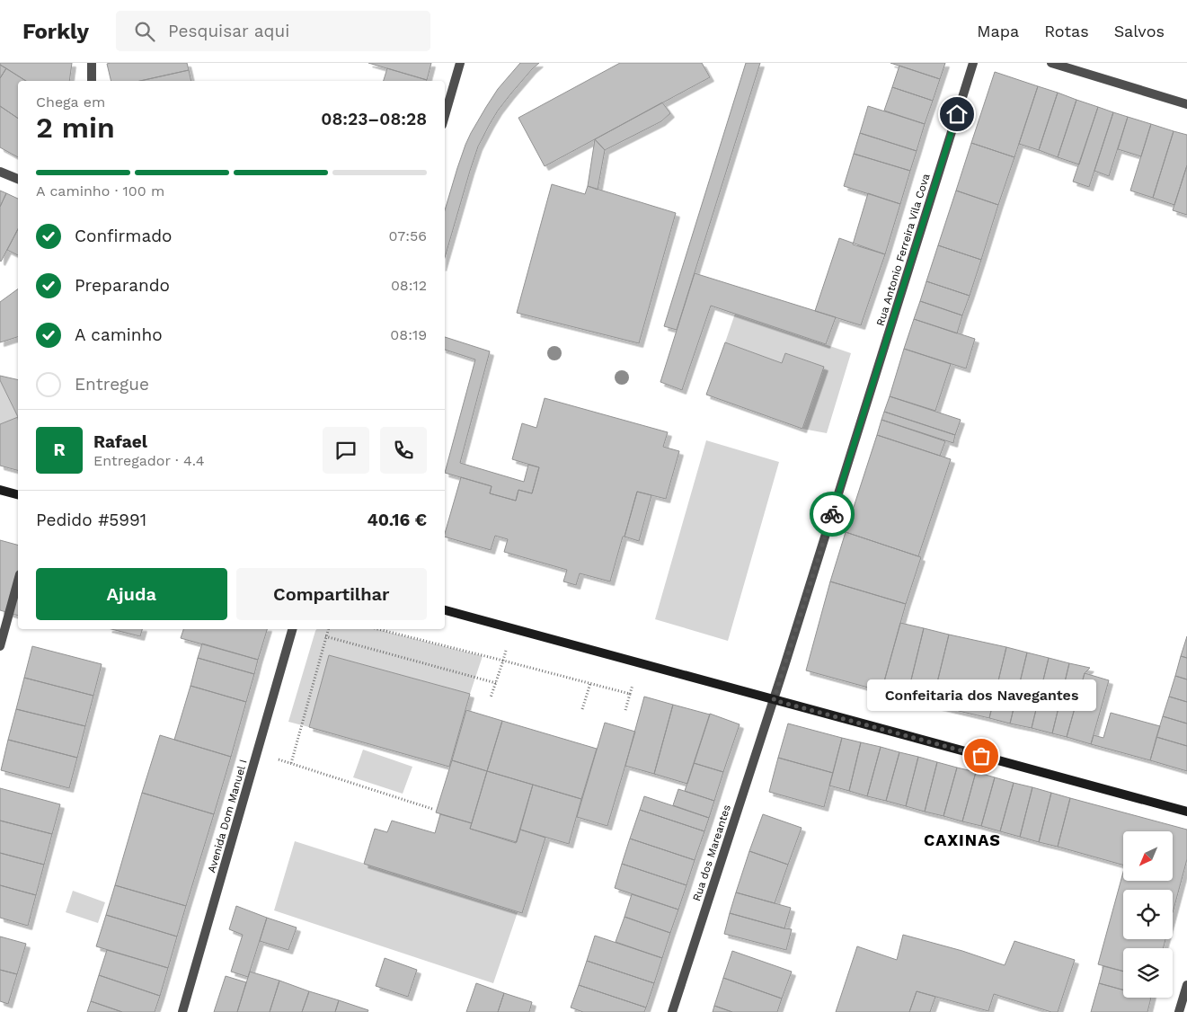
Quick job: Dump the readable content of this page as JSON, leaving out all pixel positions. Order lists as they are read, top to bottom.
{
  "streets": {
    "street": ["Rua Antonio Ferreira Vila Cova", "Avenida Dom Manuel I", "Rua dos Mareantes"]
  },
  "crossings": [
    ["Rua Antonio Ferreira Vila Cova", "Rua dos Mareantes"]
  ],
  "districts": ["CAXINAS"],
  "places": ["Confeitaria dos Navegantes"],
  "north": "bottom left",
  "page": {
    "header": "Forkly",
    "search": "Pesquisar aqui",
    "nav": ["Mapa", "Rotas", "Salvos"],
    "heading": ["2 min", "Chega em", "08:23–08:28"],
    "panel": [
      "Rafael",
      "Entregador · 4.4",
      "Pedido #5991",
      "40.16 €"
    ],
    "bar": "A caminho · 100 m",
    "list": [
      ["Confirmado", "07:56"],
      ["Preparando", "08:12"],
      ["A caminho", "08:19"],
      "Entregue"
    ],
    "round": "R",
    "buttons": ["Ajuda", "Compartilhar"],
    "bubble": "Confeitaria dos Navegantes"
  }
}
